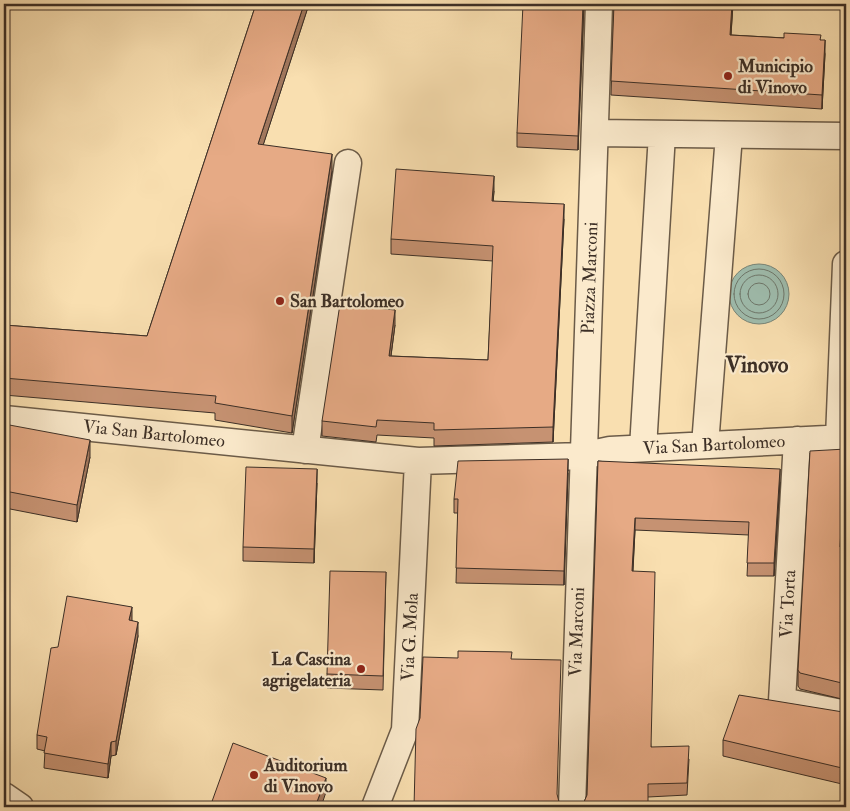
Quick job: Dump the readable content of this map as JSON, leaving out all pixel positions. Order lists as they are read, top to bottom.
{
  "streets": {
    "street": [
      "Piazza Marconi",
      "Via San Bartolomeo",
      "Via Torta",
      "Via Marconi",
      "Via G. Mola"
    ]
  },
  "crossings": [
    ["Piazza Marconi", "Via San Bartolomeo"],
    ["Piazza Marconi", "Via Marconi"],
    ["Via San Bartolomeo", "Via Torta"],
    ["Via San Bartolomeo", "Via Marconi"],
    ["Via San Bartolomeo", "Via G. Mola"]
  ],
  "districts": ["Vinovo"],
  "places": [
    "Municipio di Vinovo",
    "San Bartolomeo",
    "La Cascina agrigelateria",
    "Auditorium di Vinovo"
  ]
}
